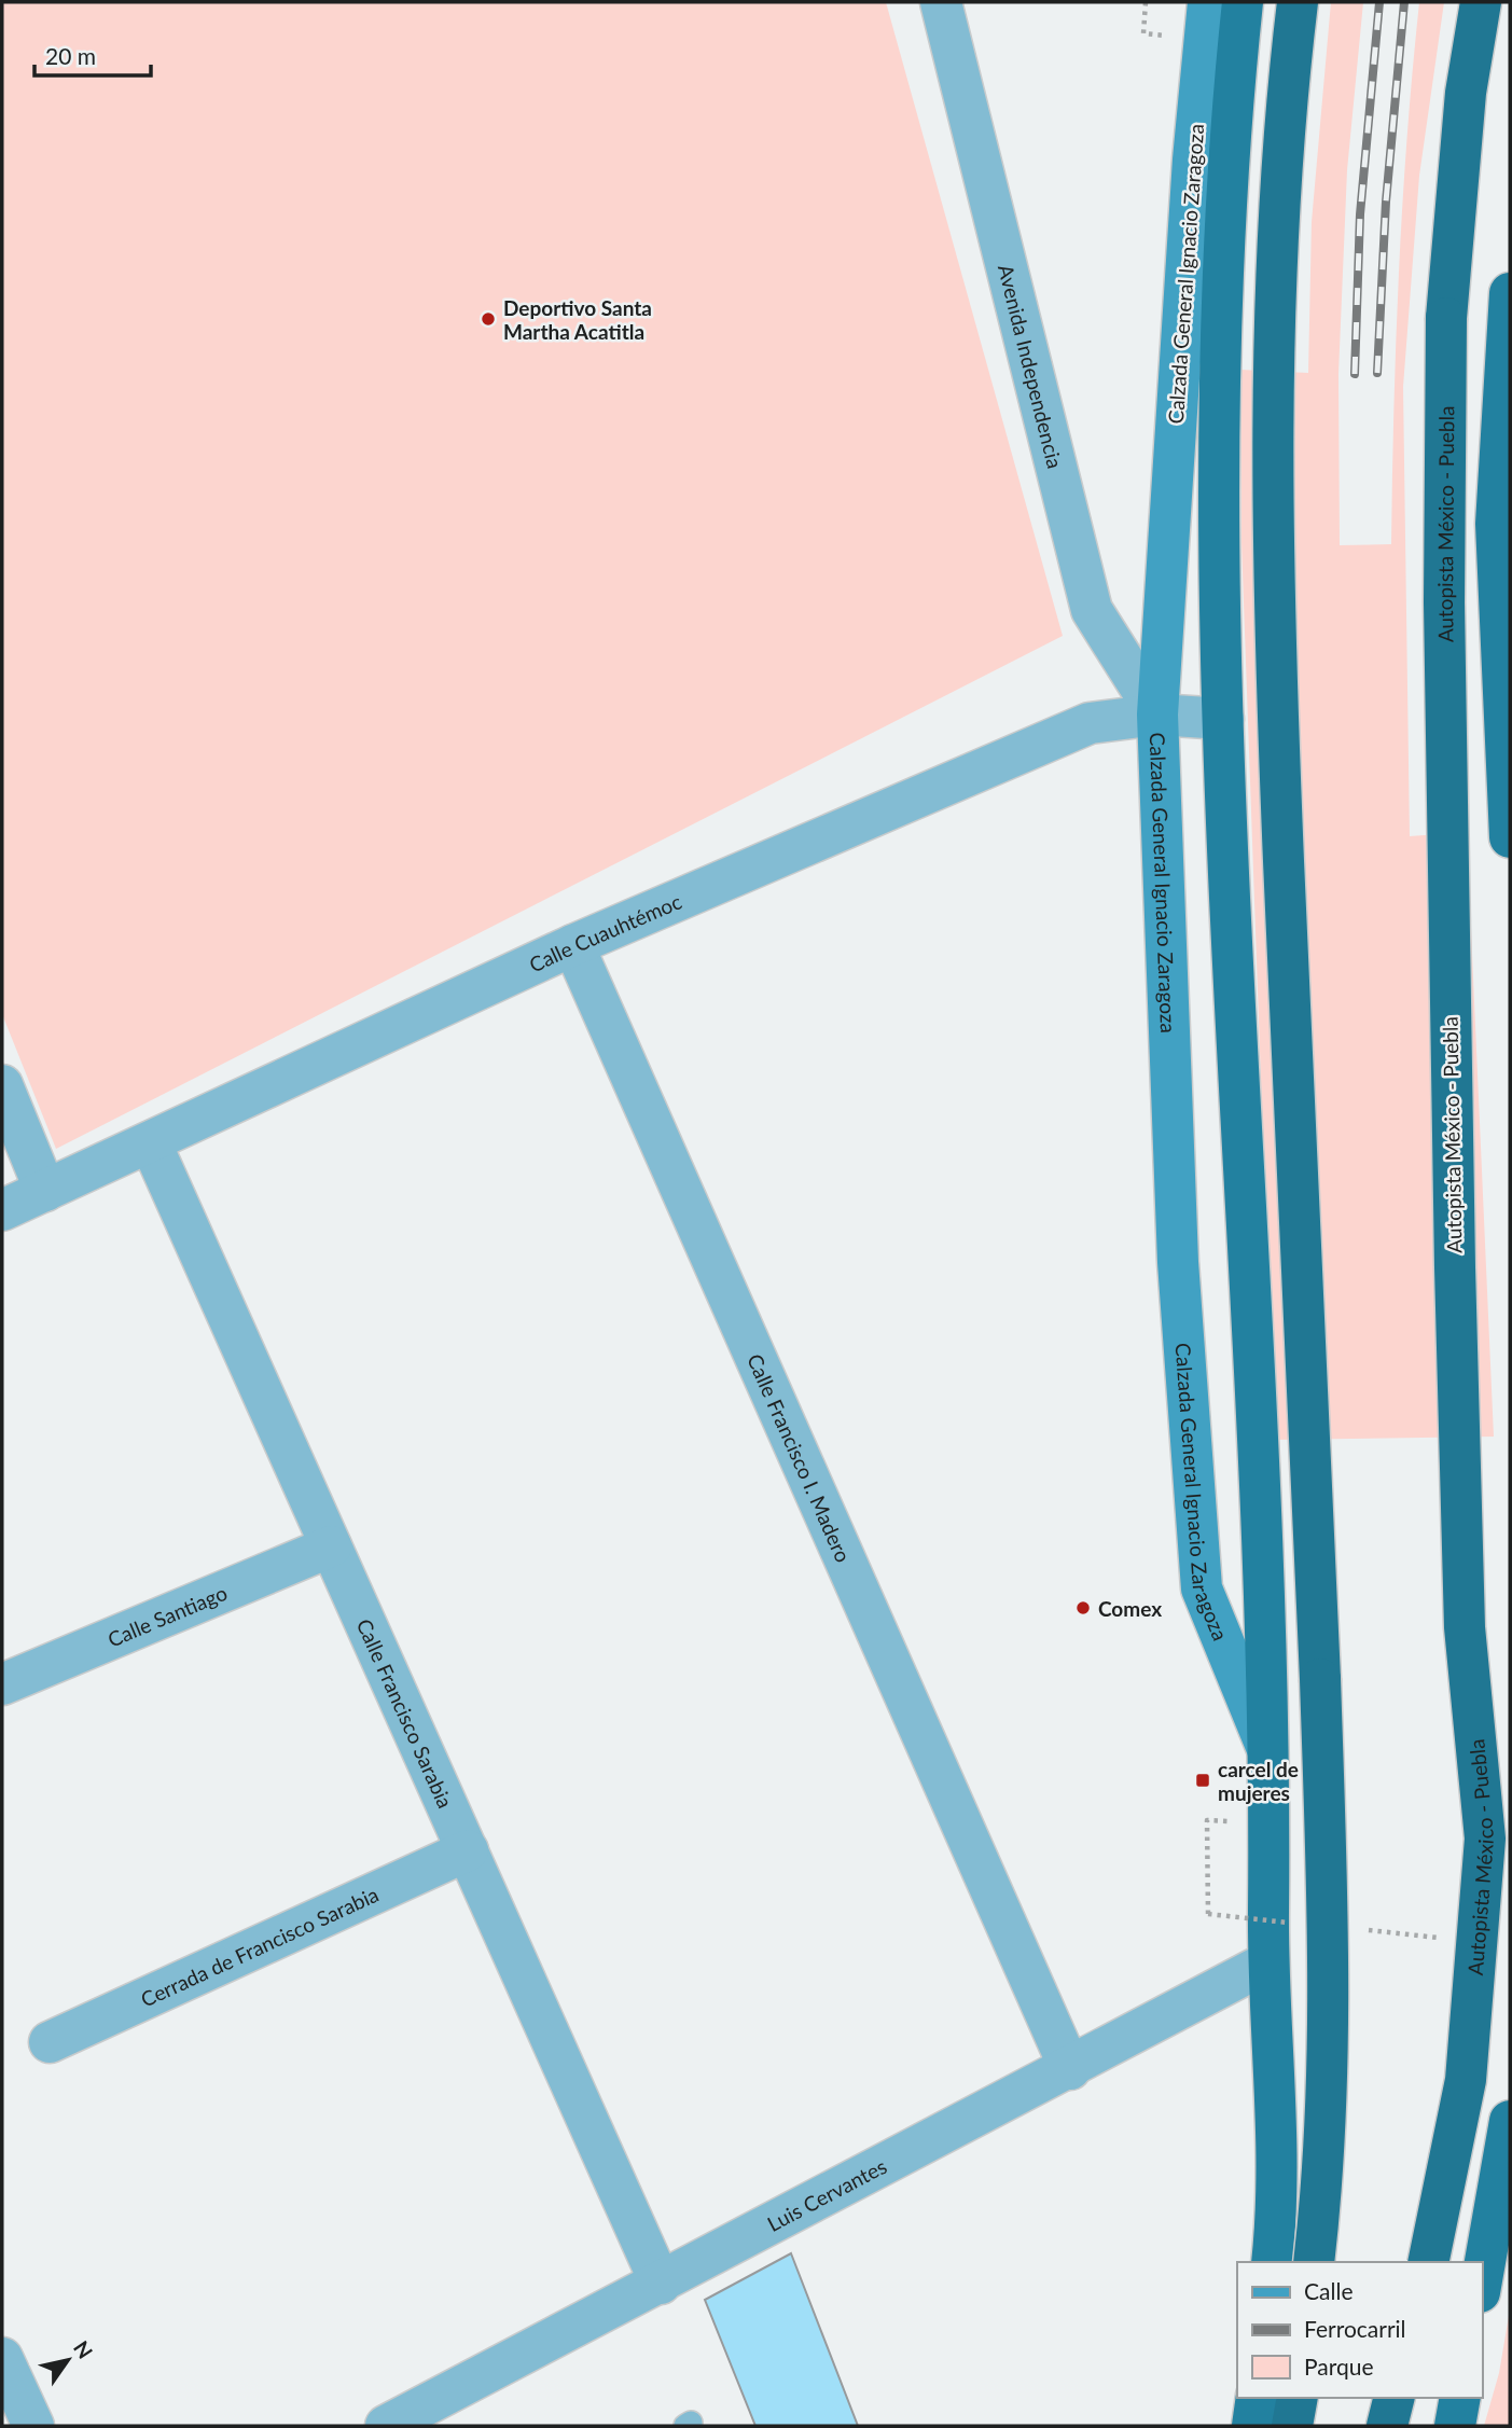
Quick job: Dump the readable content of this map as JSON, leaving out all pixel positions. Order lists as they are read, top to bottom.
{
  "streets": {
    "highway": ["Calzada General Ignacio Zaragoza", "Autopista México - Puebla"],
    "street": [
      "Avenida Independencia",
      "Calle Cuauhtémoc",
      "Calle Francisco I. Madero",
      "Calle Santiago",
      "Calle Francisco Sarabia",
      "Cerrada de Francisco Sarabia",
      "Luis Cervantes"
    ]
  },
  "crossings": [
    ["Calzada General Ignacio Zaragoza", "Avenida Independencia"],
    ["Calzada General Ignacio Zaragoza", "Calle Cuauhtémoc"],
    ["Calzada General Ignacio Zaragoza", "Luis Cervantes"],
    ["Avenida Independencia", "Calle Cuauhtémoc"],
    ["Calle Cuauhtémoc", "Calle Francisco I. Madero"],
    ["Calle Cuauhtémoc", "Calle Francisco Sarabia"],
    ["Calle Francisco I. Madero", "Luis Cervantes"],
    ["Calle Santiago", "Calle Francisco Sarabia"],
    ["Calle Francisco Sarabia", "Cerrada de Francisco Sarabia"],
    ["Calle Francisco Sarabia", "Luis Cervantes"]
  ],
  "places": {
    "other": ["Deportivo Santa Martha Acatitla", "Comex"],
    "transit": ["carcel de mujeres"]
  },
  "legend": ["Calle", "Ferrocarril", "Parque"],
  "scale_bar": "20 m",
  "north": "top right"
}
